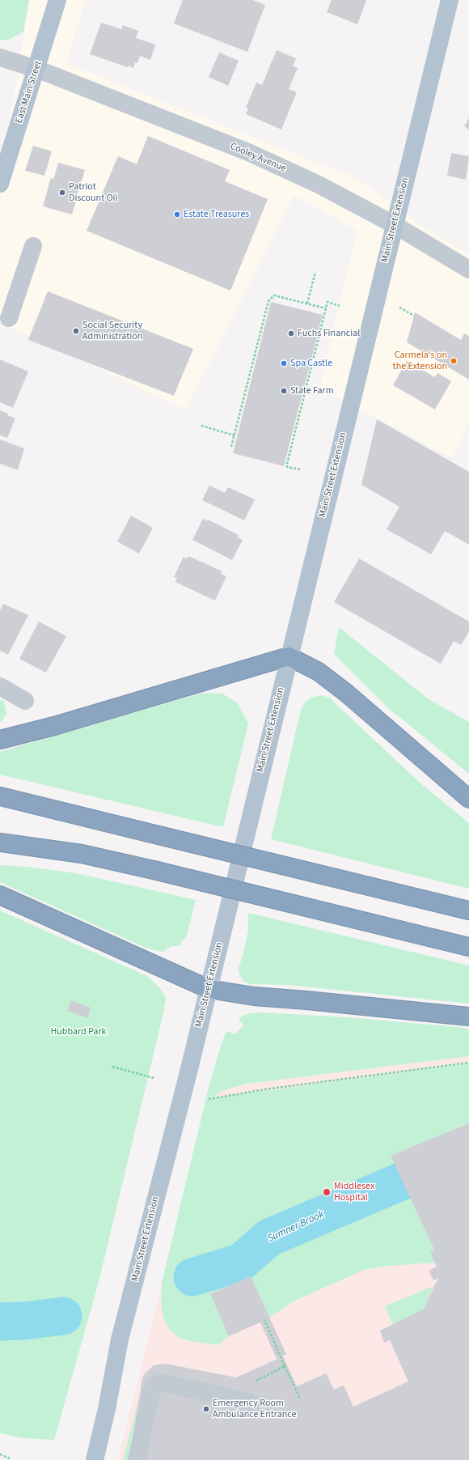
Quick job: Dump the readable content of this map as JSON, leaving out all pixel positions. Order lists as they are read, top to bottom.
{
  "streets": {
    "main road": ["East Main Street", "Main Street Extension"],
    "street": ["Cooley Avenue"]
  },
  "crossings": [
    ["East Main Street", "Cooley Avenue"],
    ["Cooley Avenue", "Main Street Extension"]
  ],
  "water": ["Sumner Brook"],
  "parks": ["Hubbard Park"],
  "places": [
    "Patriot Discount Oil",
    "Estate Treasures",
    "Social Security Administration",
    "Fuchs Financial",
    "Carmela's on the Extension",
    "Spa Castle",
    "State Farm",
    "Middlesex Hospital",
    "Emergency Room Ambulance Entrance"
  ]
}
